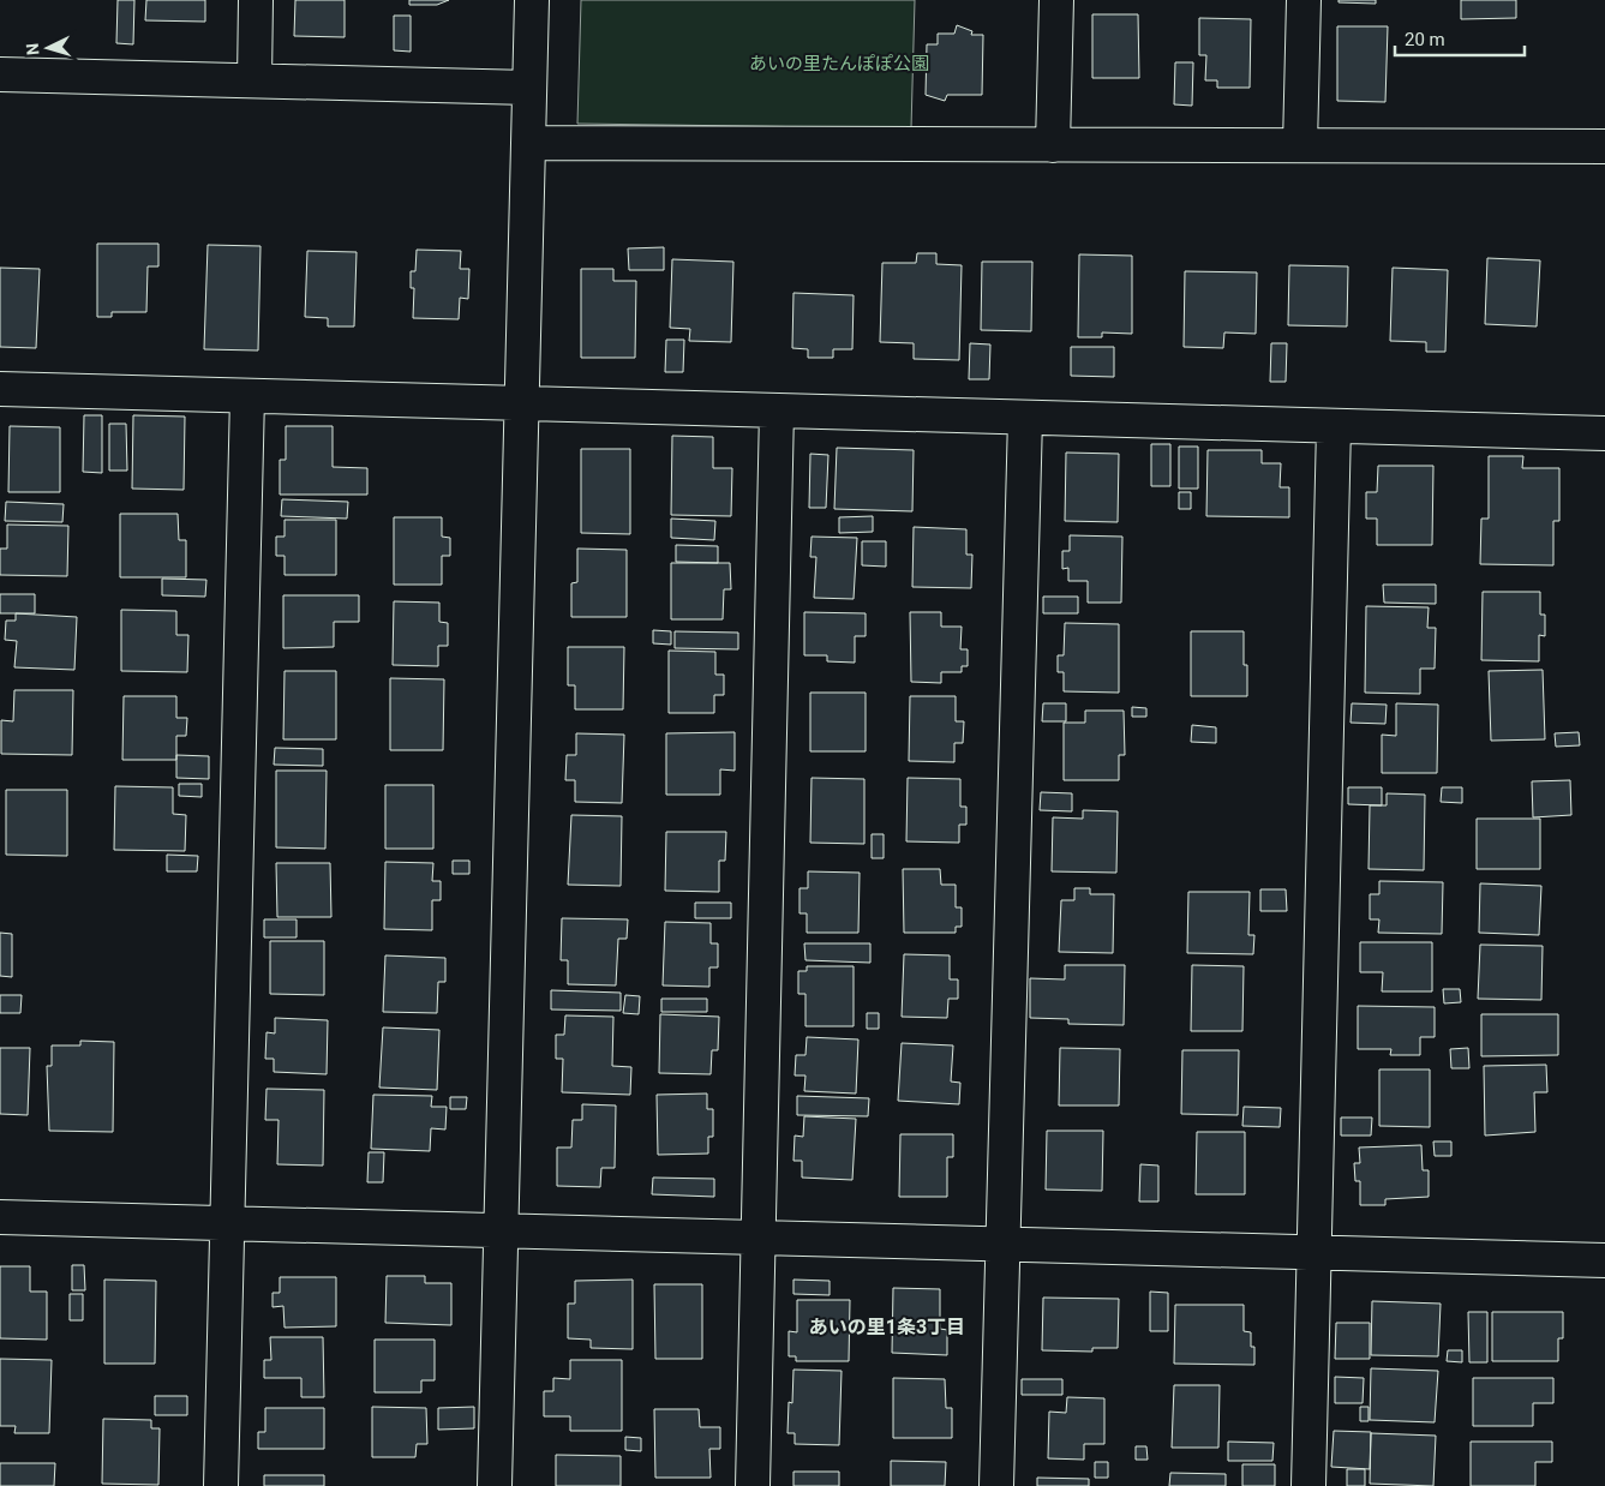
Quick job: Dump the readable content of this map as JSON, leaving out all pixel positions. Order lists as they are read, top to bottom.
{
  "districts": ["あいの里1条3丁目"],
  "parks": ["あいの里たんぽぽ公園"],
  "scale_bar": "20 m",
  "north": "left"
}
